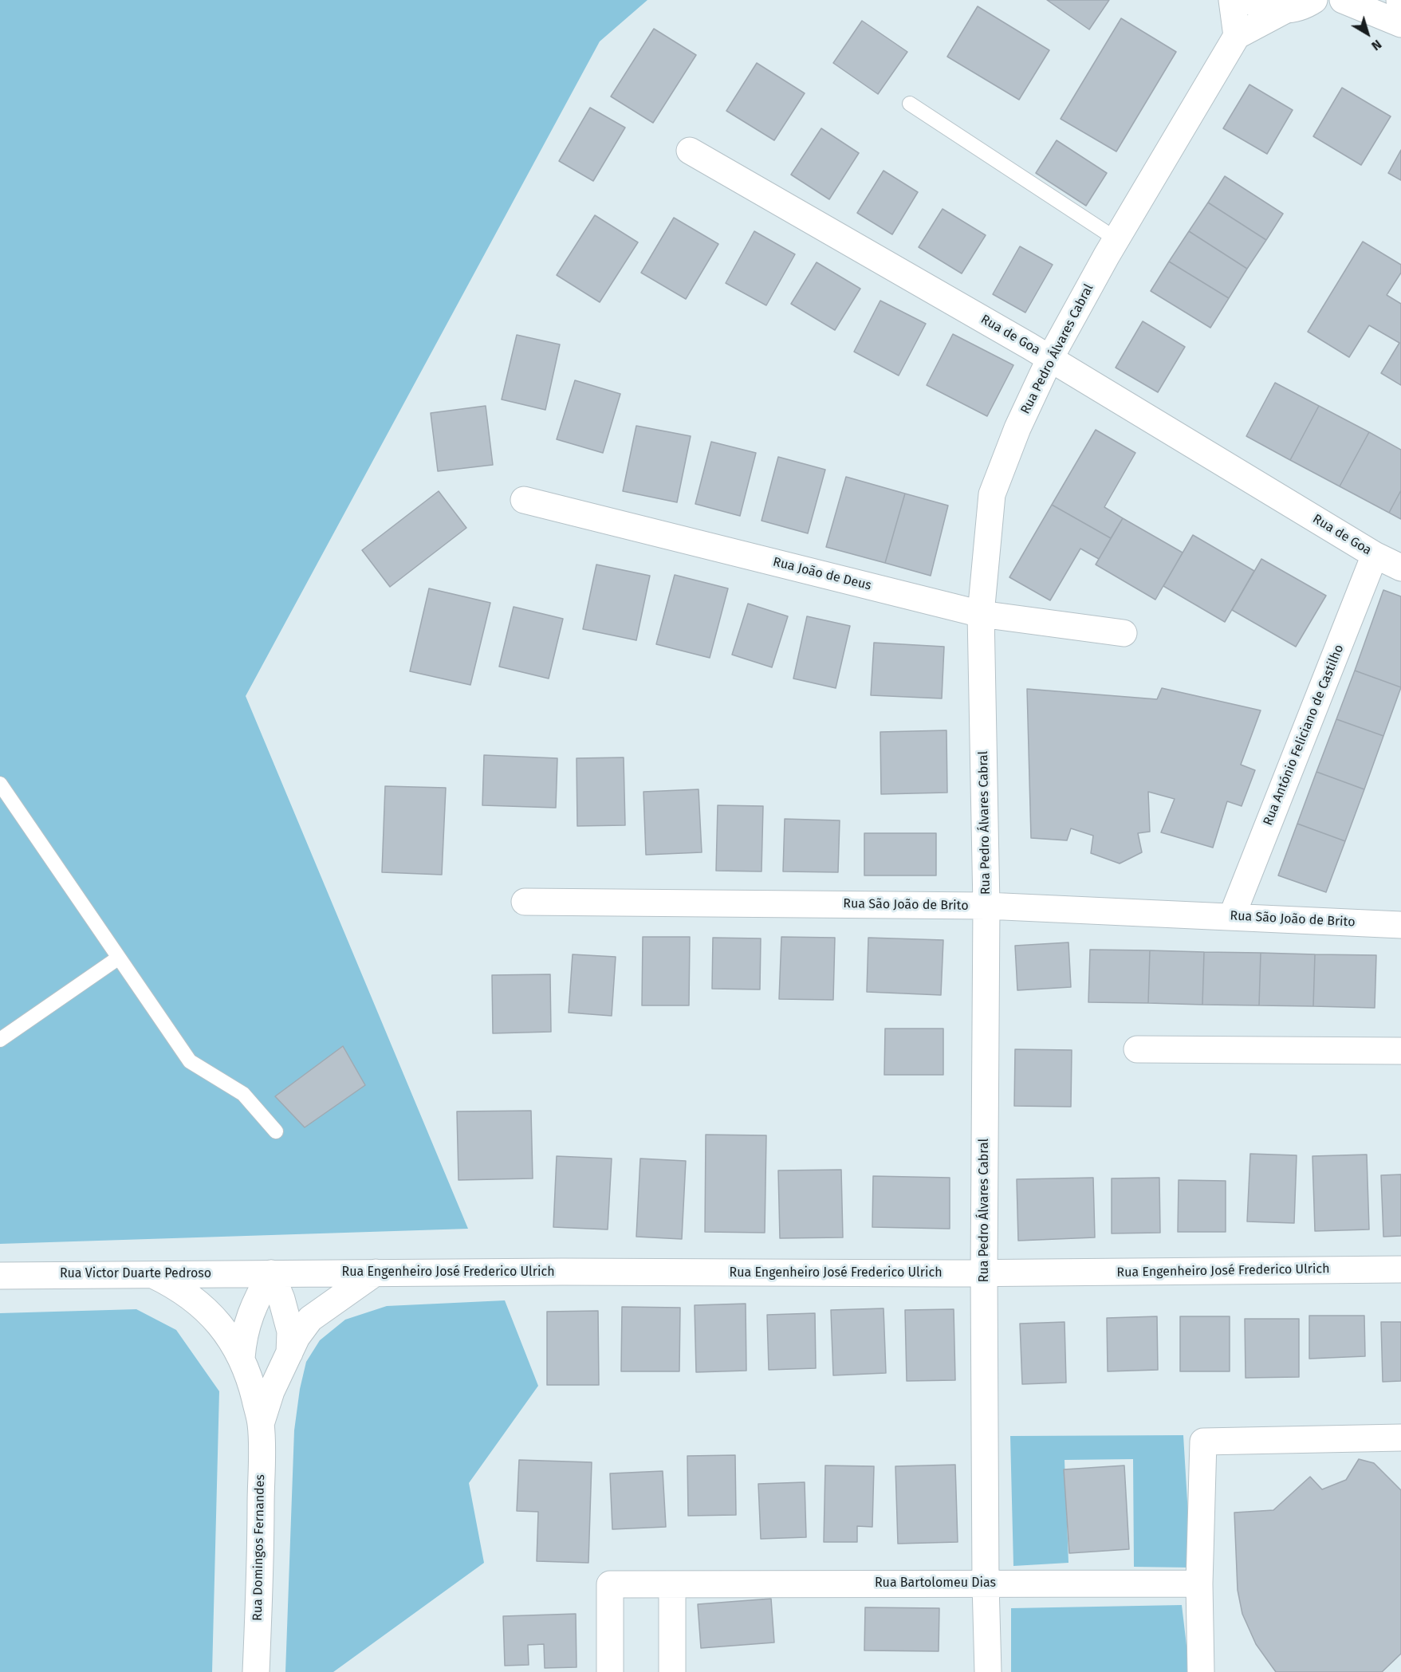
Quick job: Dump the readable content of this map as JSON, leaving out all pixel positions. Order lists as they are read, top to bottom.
{
  "streets": {
    "street": [
      "Rua de Goa",
      "Rua Pedro Álvares Cabral",
      "Rua João de Deus",
      "Rua António Feliciano de Castilho",
      "Rua São João de Brito",
      "Rua Engenheiro José Frederico Ulrich",
      "Rua Victor Duarte Pedroso",
      "Rua Domingos Fernandes",
      "Rua Bartolomeu Dias"
    ]
  },
  "crossings": [
    ["Rua de Goa", "Rua Pedro Álvares Cabral"],
    ["Rua de Goa", "Rua António Feliciano de Castilho"],
    ["Rua Pedro Álvares Cabral", "Rua João de Deus"],
    ["Rua Pedro Álvares Cabral", "Rua São João de Brito"],
    ["Rua Pedro Álvares Cabral", "Rua Engenheiro José Frederico Ulrich"],
    ["Rua Pedro Álvares Cabral", "Rua Bartolomeu Dias"],
    ["Rua António Feliciano de Castilho", "Rua São João de Brito"],
    ["Rua Engenheiro José Frederico Ulrich", "Rua Victor Duarte Pedroso"],
    ["Rua Engenheiro José Frederico Ulrich", "Rua Domingos Fernandes"],
    ["Rua Victor Duarte Pedroso", "Rua Domingos Fernandes"]
  ],
  "north": "bottom right"
}
